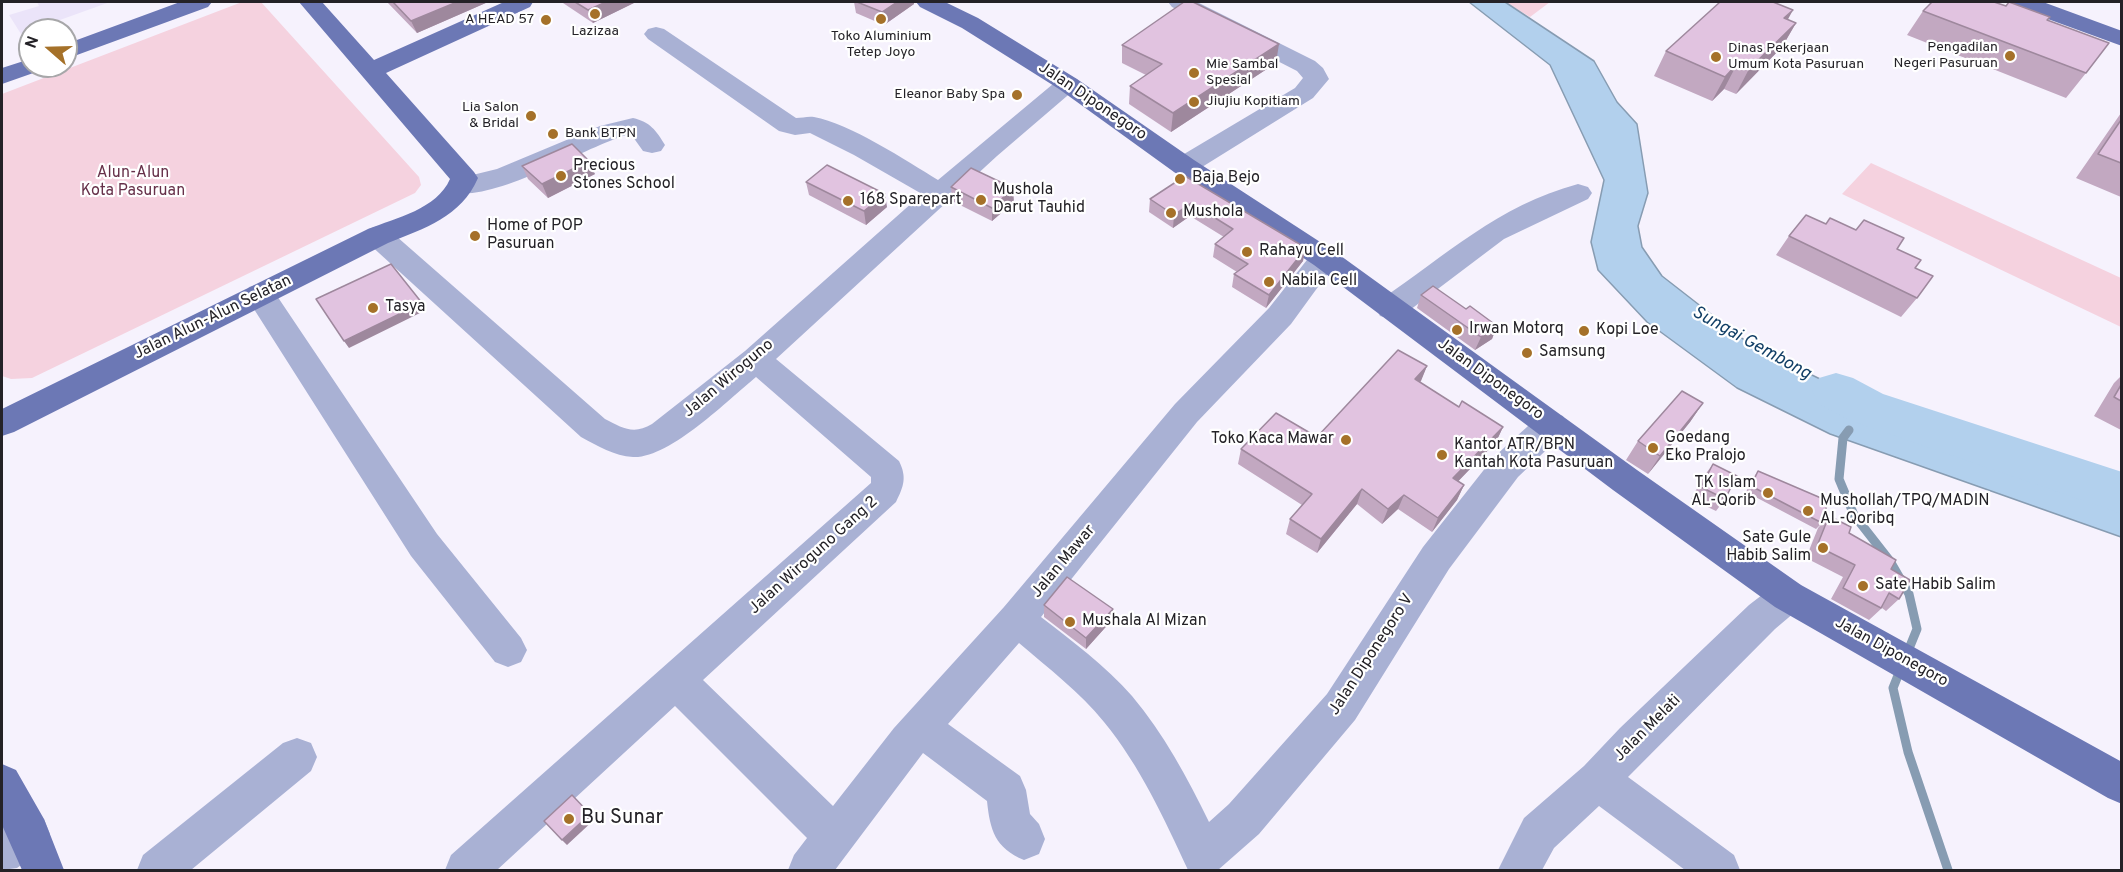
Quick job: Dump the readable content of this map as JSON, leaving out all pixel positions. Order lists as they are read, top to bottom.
{
  "streets": {
    "main road": ["Jalan Diponegoro", "Jalan Alun-Alun Selatan"],
    "street": [
      "Jalan Wiroguno",
      "Jalan Wiroguno Gang 2",
      "Jalan Mawar",
      "Jalan Diponegoro V",
      "Jalan Melati"
    ]
  },
  "crossings": [
    ["Jalan Diponegoro", "Jalan Wiroguno"],
    ["Jalan Diponegoro", "Jalan Mawar"],
    ["Jalan Diponegoro", "Jalan Diponegoro V"],
    ["Jalan Diponegoro", "Jalan Melati"],
    ["Jalan Alun-Alun Selatan", "Jalan Wiroguno"],
    ["Jalan Wiroguno", "Jalan Wiroguno Gang 2"]
  ],
  "water": ["Sungai Gembong"],
  "parks": ["Alun-Alun Kota Pasuruan"],
  "places": [
    "Lazizaa",
    "Toko Aluminium Tetep Joyo",
    "A HEAD 57",
    "Pengadilan Negeri Pasuruan",
    "Dinas Pekerjaan Umum Kota Pasuruan",
    "Mie Sambal Spesial",
    "Eleanor Baby Spa",
    "Jiujiu Kopitiam",
    "Lia Salon & Bridal",
    "Bank BTPN",
    "Precious Stones School",
    "Baja Bejo",
    "Mushola Darut Tauhid",
    "168 Sparepart",
    "Mushola",
    "Home of POP Pasuruan",
    "Rahayu Cell",
    "Nabila Cell",
    "Tasya",
    "Irwan Motorq",
    "Kopi Loe",
    "Samsung",
    "Toko Kaca Mawar",
    "Goedang Eko Pralojo",
    "Kantor ATR/BPN Kantah Kota Pasuruan",
    "TK Islam AL-Qorib",
    "Mushollah/TPQ/MADIN AL-Qoribq",
    "Sate Gule Habib Salim",
    "Sate Habib Salim",
    "Mushala Al Mizan",
    "Bu Sunar"
  ],
  "north": "left"
}
